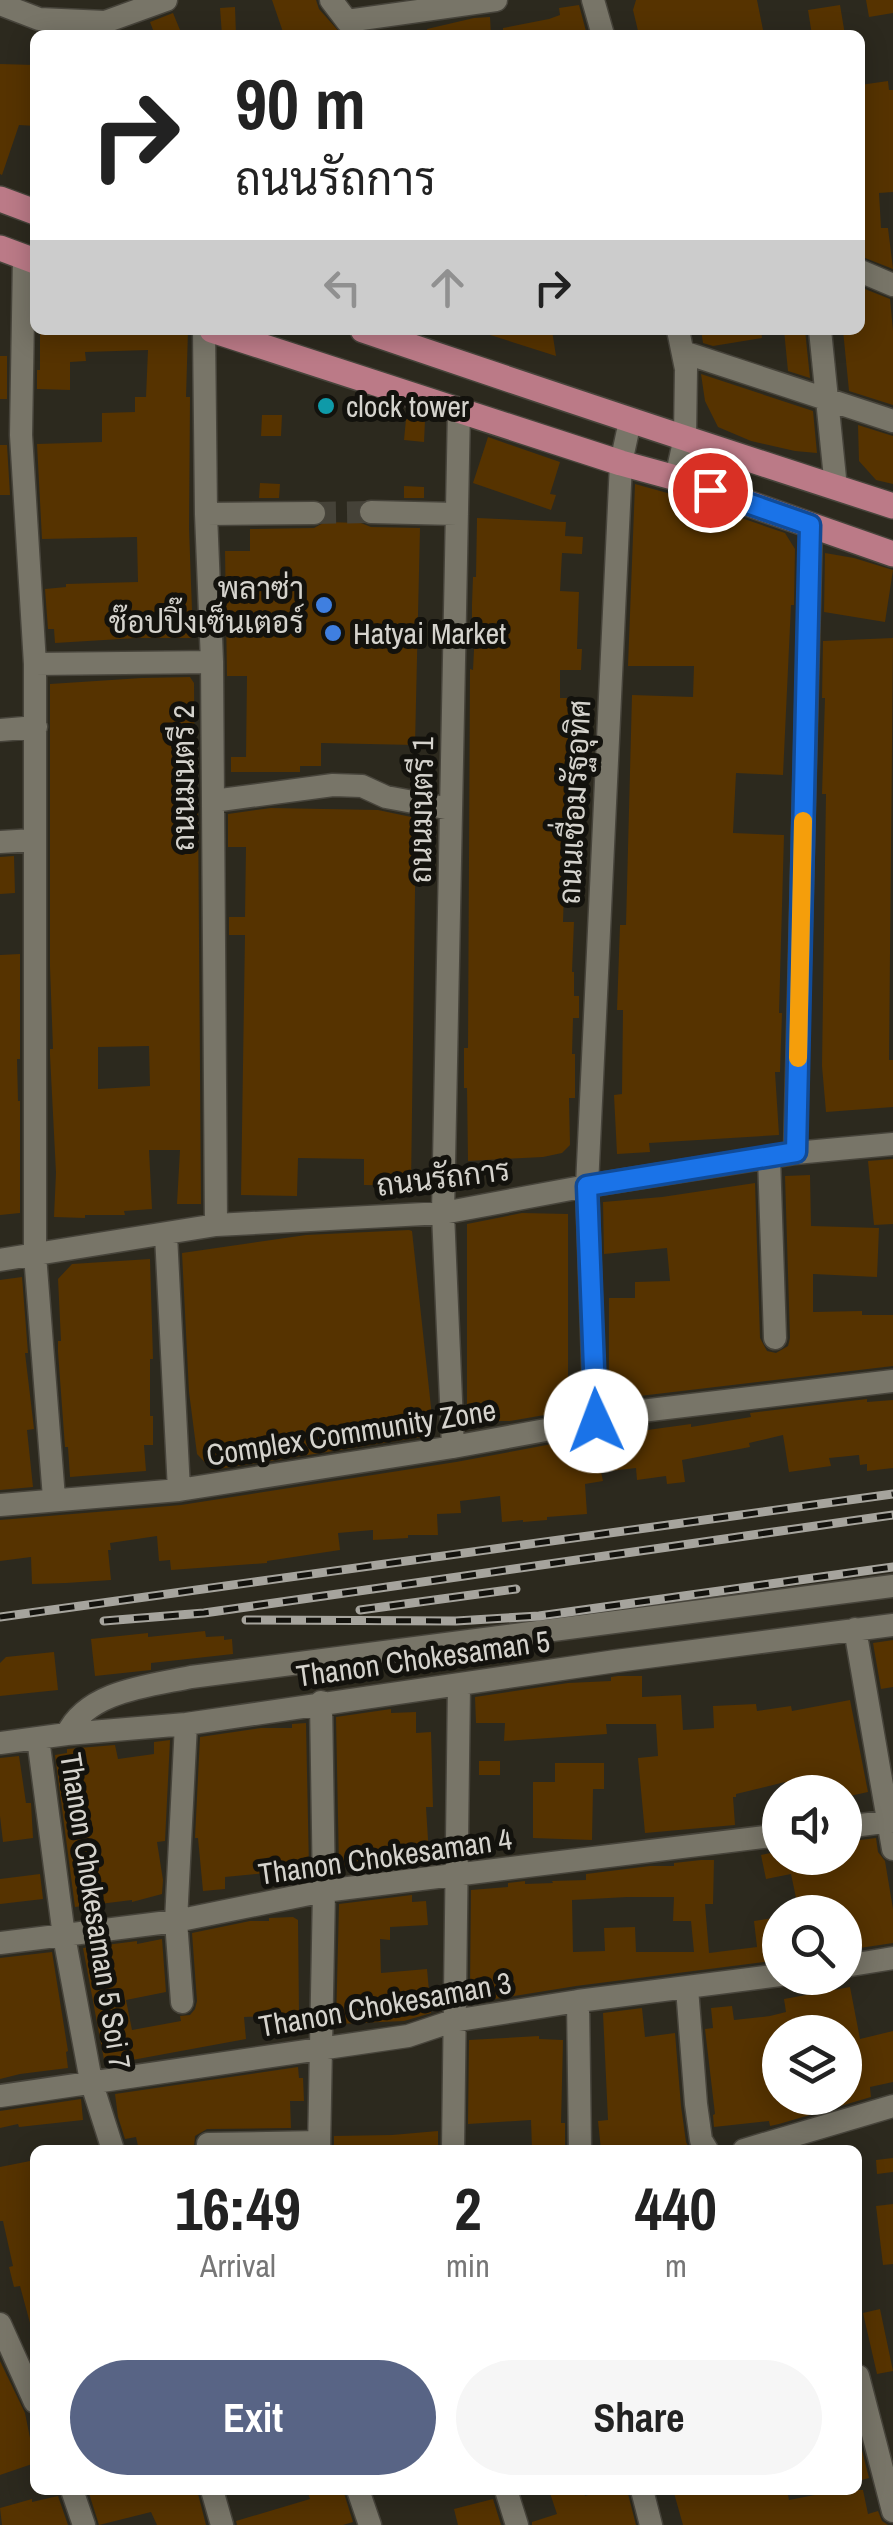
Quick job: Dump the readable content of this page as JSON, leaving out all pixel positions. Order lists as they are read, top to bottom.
{
  "streets": {
    "street": [
      "ถนนมนตรี 2",
      "ถนนเชื่อมรัฐอุทิศ",
      "ถนนมนตรี 1",
      "ถนนรัถการ",
      "Complex Community Zone",
      "Thanon Chokesaman 5",
      "Thanon Chokesaman 4",
      "Thanon Chokesaman 5 Soi 7",
      "Thanon Chokesaman 3"
    ]
  },
  "crossings": [
    ["ถนนมนตรี 2", "ถนนรัถการ"],
    ["ถนนเชื่อมรัฐอุทิศ", "ถนนรัถการ"],
    ["ถนนเชื่อมรัฐอุทิศ", "Complex Community Zone"],
    ["ถนนมนตรี 1", "ถนนรัถการ"],
    ["ถนนมนตรี 1", "Complex Community Zone"],
    ["Thanon Chokesaman 5", "Thanon Chokesaman 5 Soi 7"],
    ["Thanon Chokesaman 4", "Thanon Chokesaman 5 Soi 7"],
    ["Thanon Chokesaman 5 Soi 7", "Thanon Chokesaman 3"]
  ],
  "places": ["clock tower", "พลาซ่า ช๊อปปิ๊งเซ็นเตอร์", "Hatyai Market"],
  "page": {
    "turn": ["90 m", "ถนนรัถการ"],
    "eta": [
      "16:49",
      "Arrival",
      "2",
      "min",
      "440",
      "m"
    ],
    "buttons": ["Exit", "Share"]
  }
}
